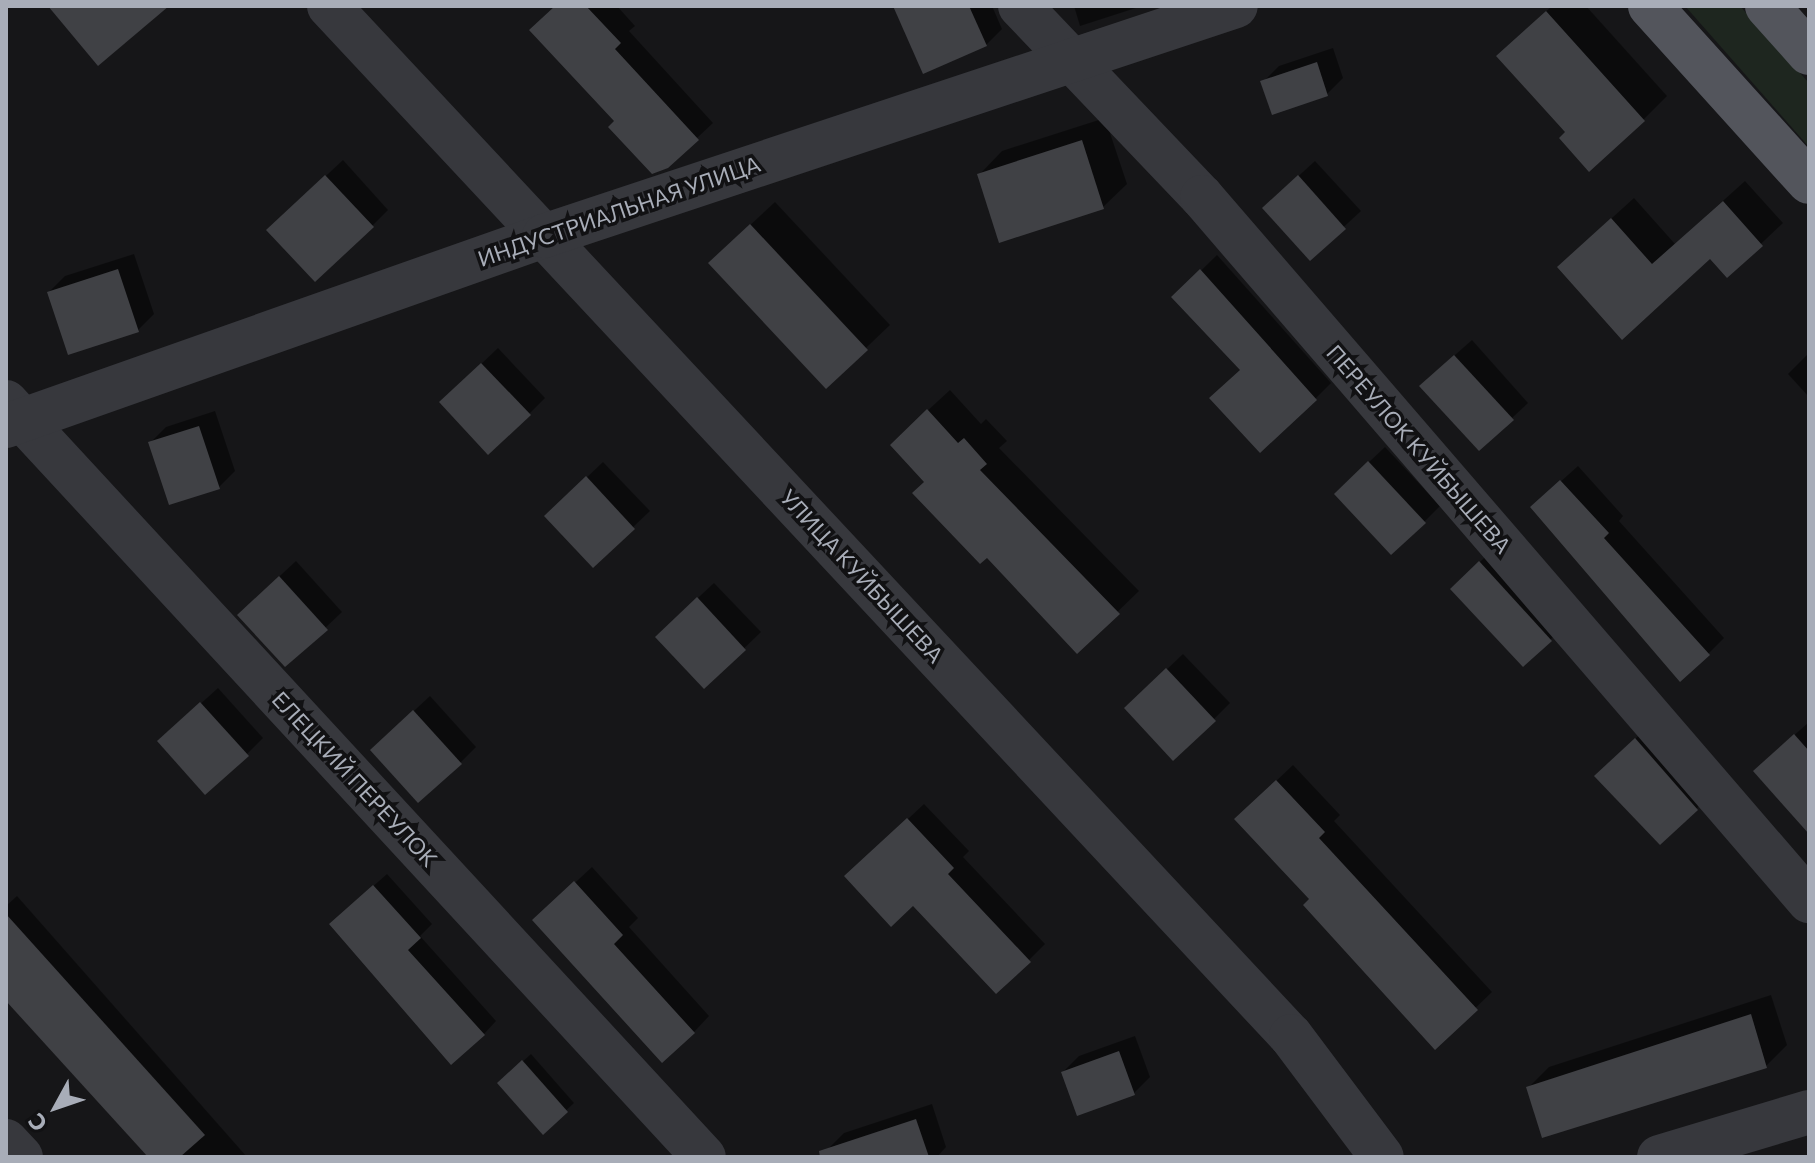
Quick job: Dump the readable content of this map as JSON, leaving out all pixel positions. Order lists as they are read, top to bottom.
{
  "streets": {
    "street": [
      "ИНДУСТРИАЛЬНАЯ УЛИЦА",
      "ПЕРЕУЛОК КУЙБЫШЕВА",
      "УЛИЦА КУЙБЫШЕВА",
      "ЕЛЕЦКИЙ ПЕРЕУЛОК"
    ]
  },
  "crossings": [
    ["ИНДУСТРИАЛЬНАЯ УЛИЦА", "ПЕРЕУЛОК КУЙБЫШЕВА"],
    ["ИНДУСТРИАЛЬНАЯ УЛИЦА", "УЛИЦА КУЙБЫШЕВА"],
    ["ИНДУСТРИАЛЬНАЯ УЛИЦА", "ЕЛЕЦКИЙ ПЕРЕУЛОК"]
  ],
  "north": "bottom left"
}
